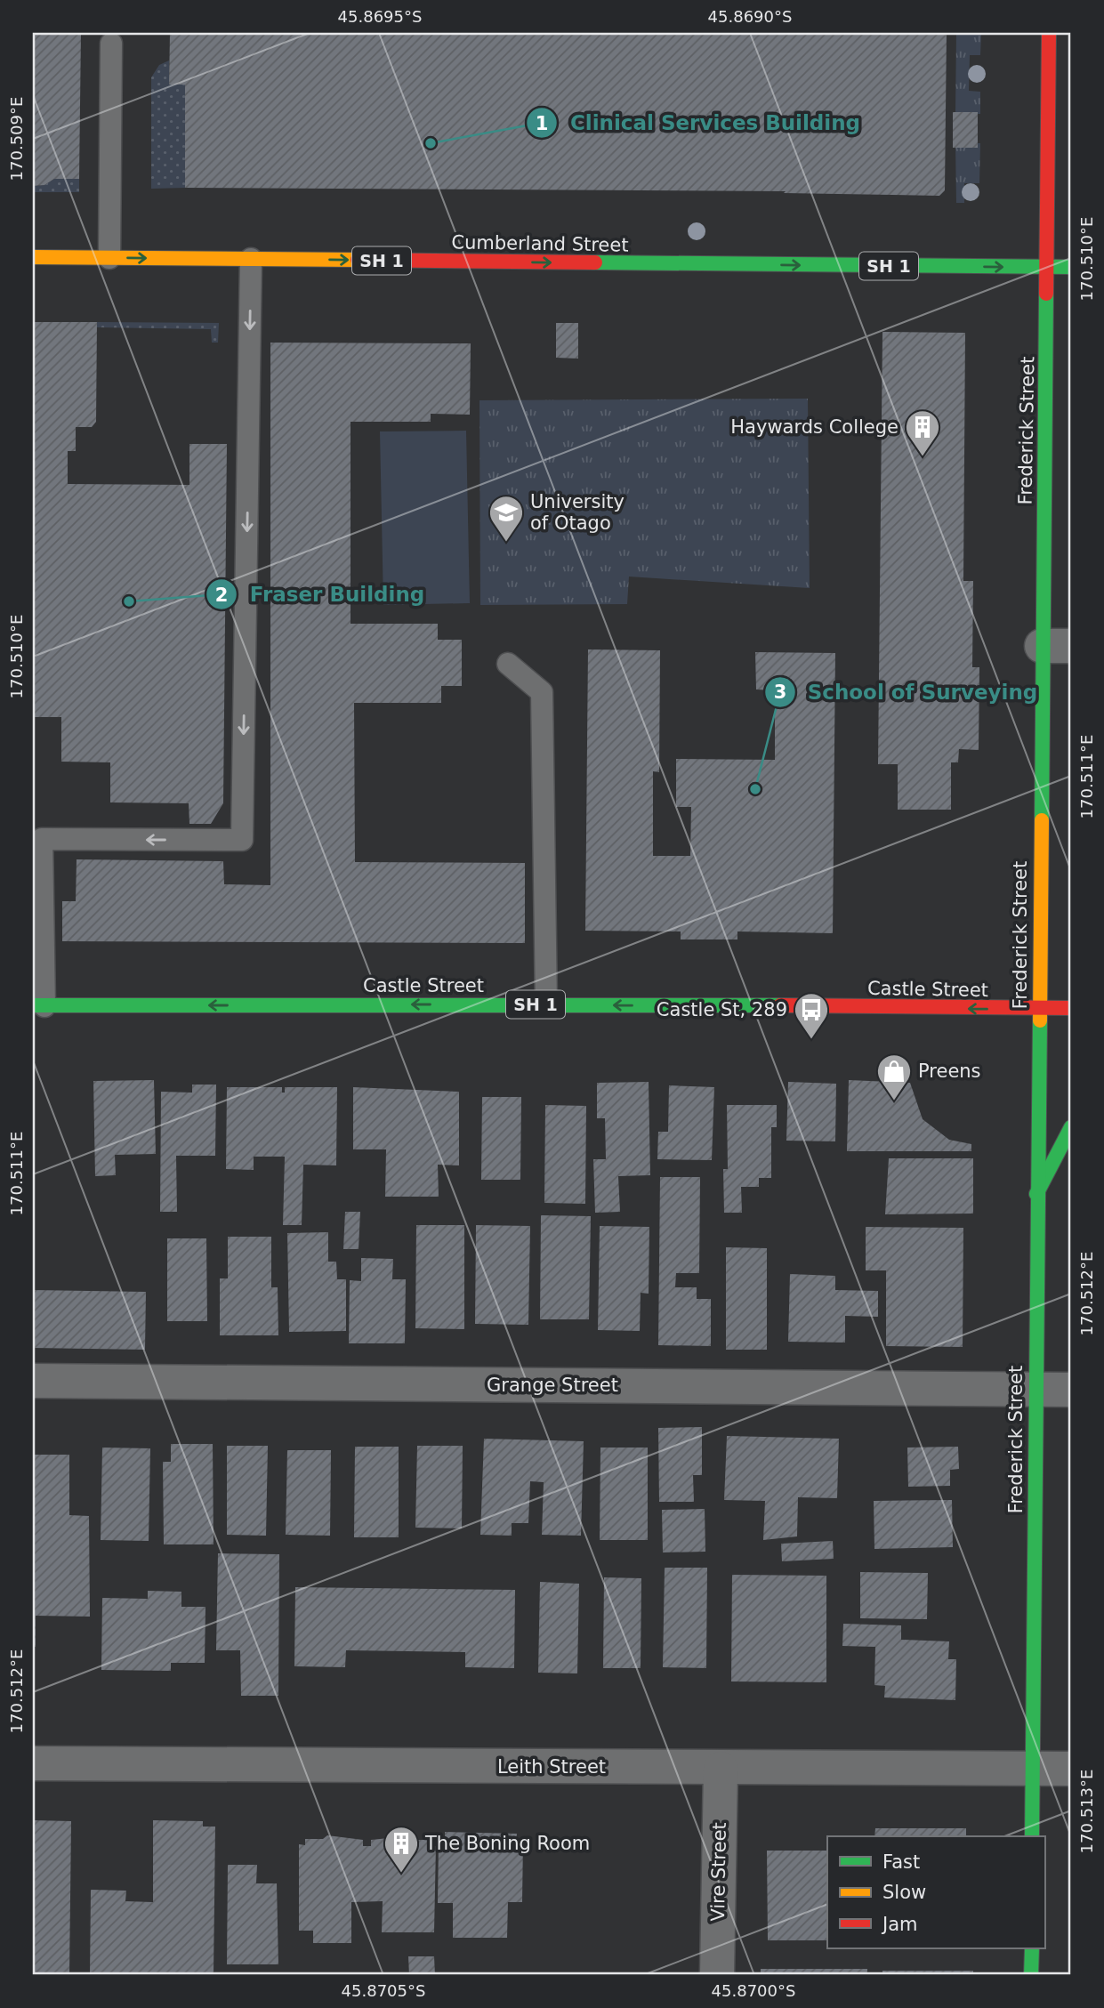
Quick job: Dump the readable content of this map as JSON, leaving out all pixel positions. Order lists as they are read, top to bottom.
{
  "streets": {
    "main road": [
      "Cumberland Street",
      "SH 1",
      "Frederick Street",
      "Castle Street"
    ],
    "street": ["Grange Street", "Leith Street", "Vire Street"]
  },
  "crossings": [
    ["Cumberland Street", "SH 1"],
    ["Cumberland Street", "Frederick Street"],
    ["SH 1", "Frederick Street"],
    ["SH 1", "Castle Street"],
    ["Frederick Street", "Castle Street"],
    ["Frederick Street", "Grange Street"],
    ["Frederick Street", "Leith Street"],
    ["Leith Street", "Vire Street"]
  ],
  "one_way": ["Cumberland Street", "Castle Street"],
  "places": {
    "other": ["Clinical Services Building", "Fraser Building", "School of Surveying"],
    "building": ["Haywards College", "The Boning Room"],
    "school or university": ["University of Otago"],
    "bus stop": ["Castle St, 289"],
    "shop": ["Preens"]
  },
  "legend": ["Fast", "Slow", "Jam"],
  "coordinates": [
    "45.8695°S",
    "45.8690°S",
    "170.509°E",
    "170.510°E",
    "170.511°E",
    "170.512°E",
    "170.513°E",
    "45.8705°S",
    "45.8700°S"
  ]
}
